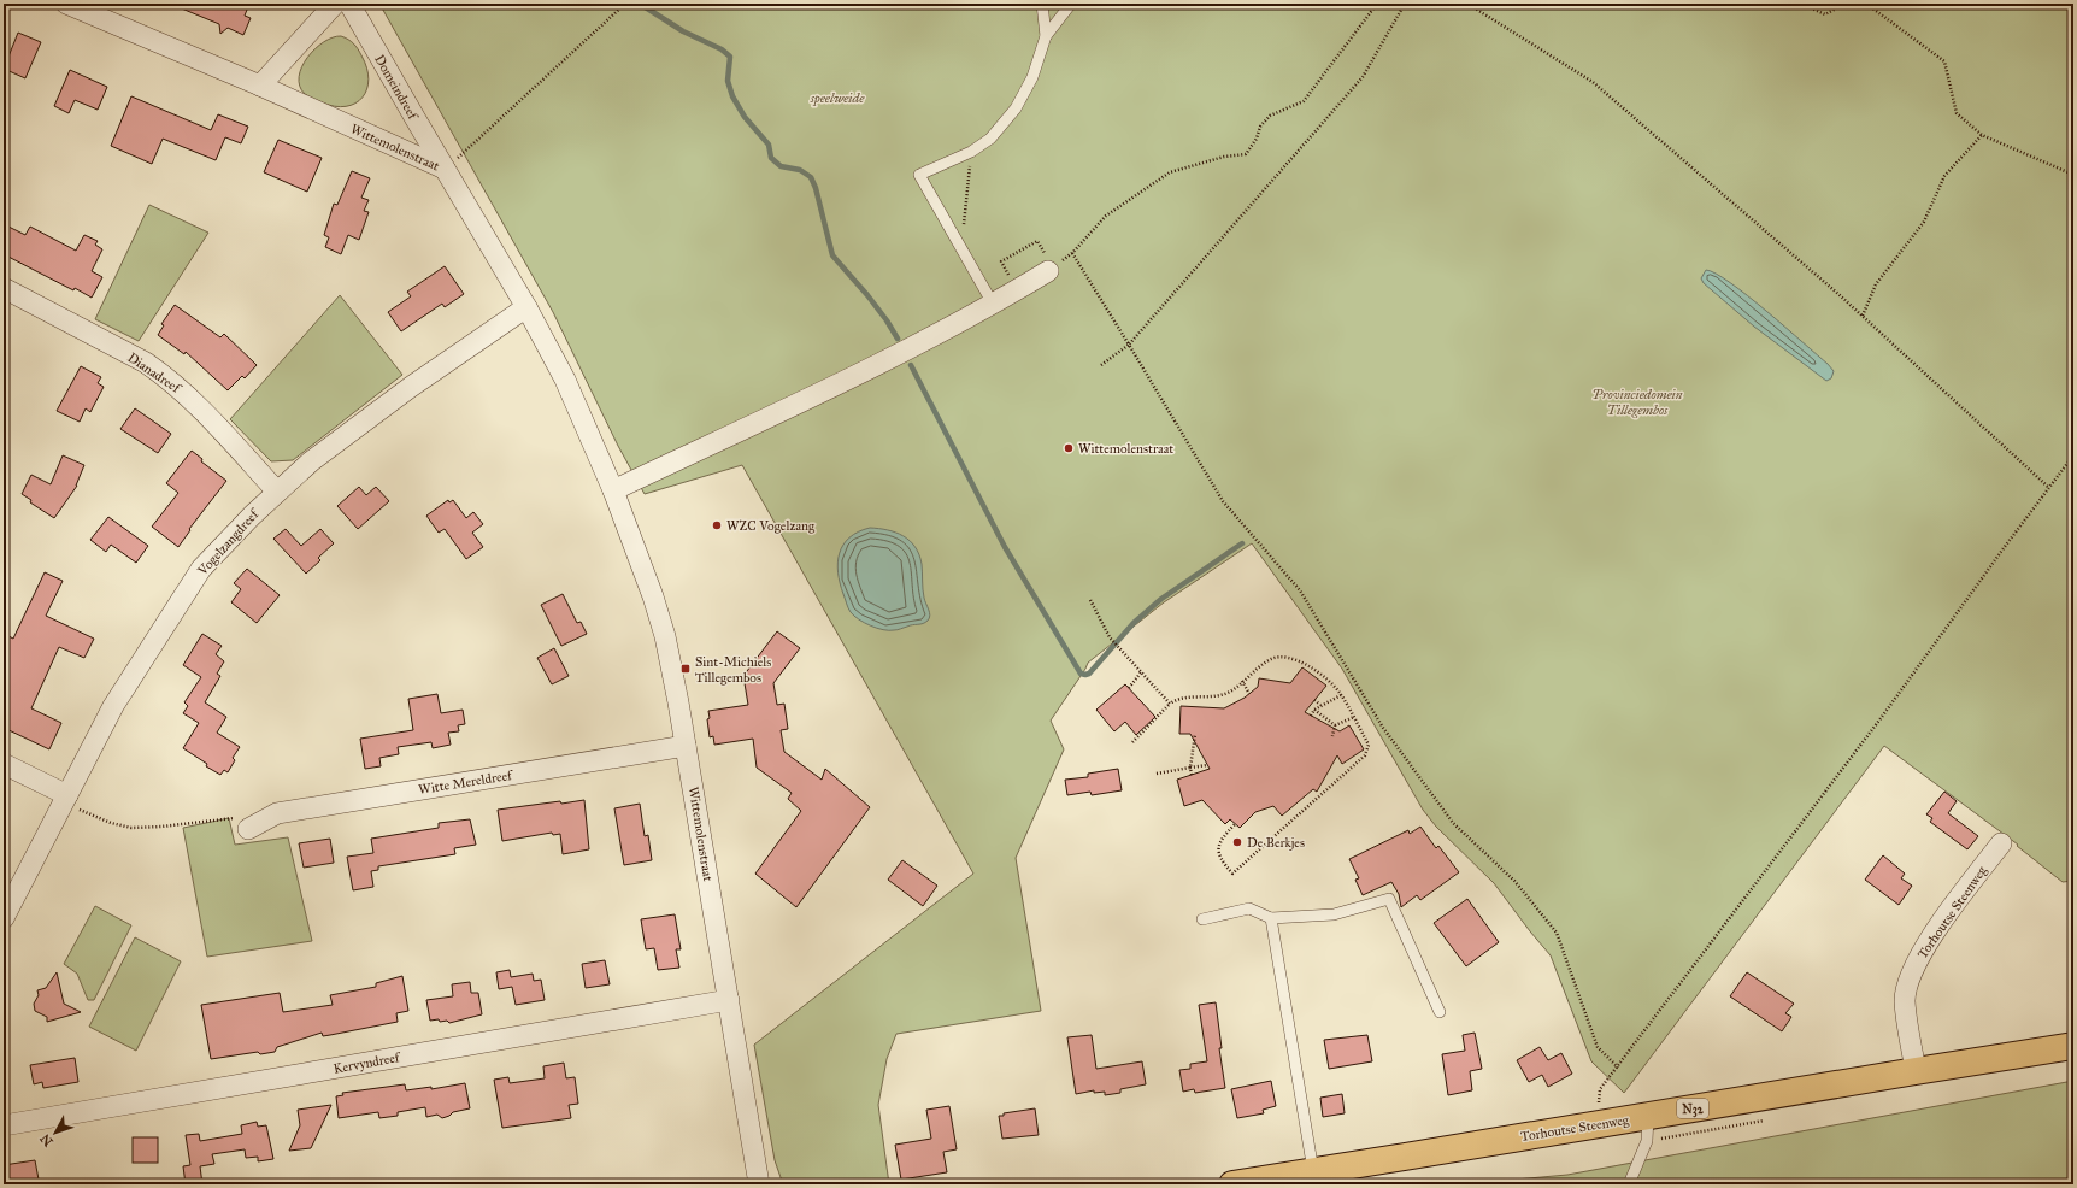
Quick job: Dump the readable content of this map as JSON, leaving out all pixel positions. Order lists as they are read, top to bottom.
{
  "streets": {
    "main road": ["Torhoutse Steenweg", "N32"],
    "street": [
      "Domeindreef",
      "Wittemolenstraat",
      "Dianadreef",
      "Vogelzangdreef",
      "Witte Mereldreef",
      "Kervyndreef"
    ]
  },
  "crossings": [
    ["Domeindreef", "Wittemolenstraat"],
    ["Wittemolenstraat", "Vogelzangdreef"],
    ["Wittemolenstraat", "Witte Mereldreef"],
    ["Wittemolenstraat", "Kervyndreef"],
    ["Dianadreef", "Vogelzangdreef"]
  ],
  "parks": ["speelweide", "Provinciedomein Tillegembos"],
  "places": {
    "other": ["Wittemolenstraat", "WZC Vogelzang", "De Berkjes"],
    "transit": ["Sint-Michiels Tillegembos"]
  },
  "north": "bottom left"
}
